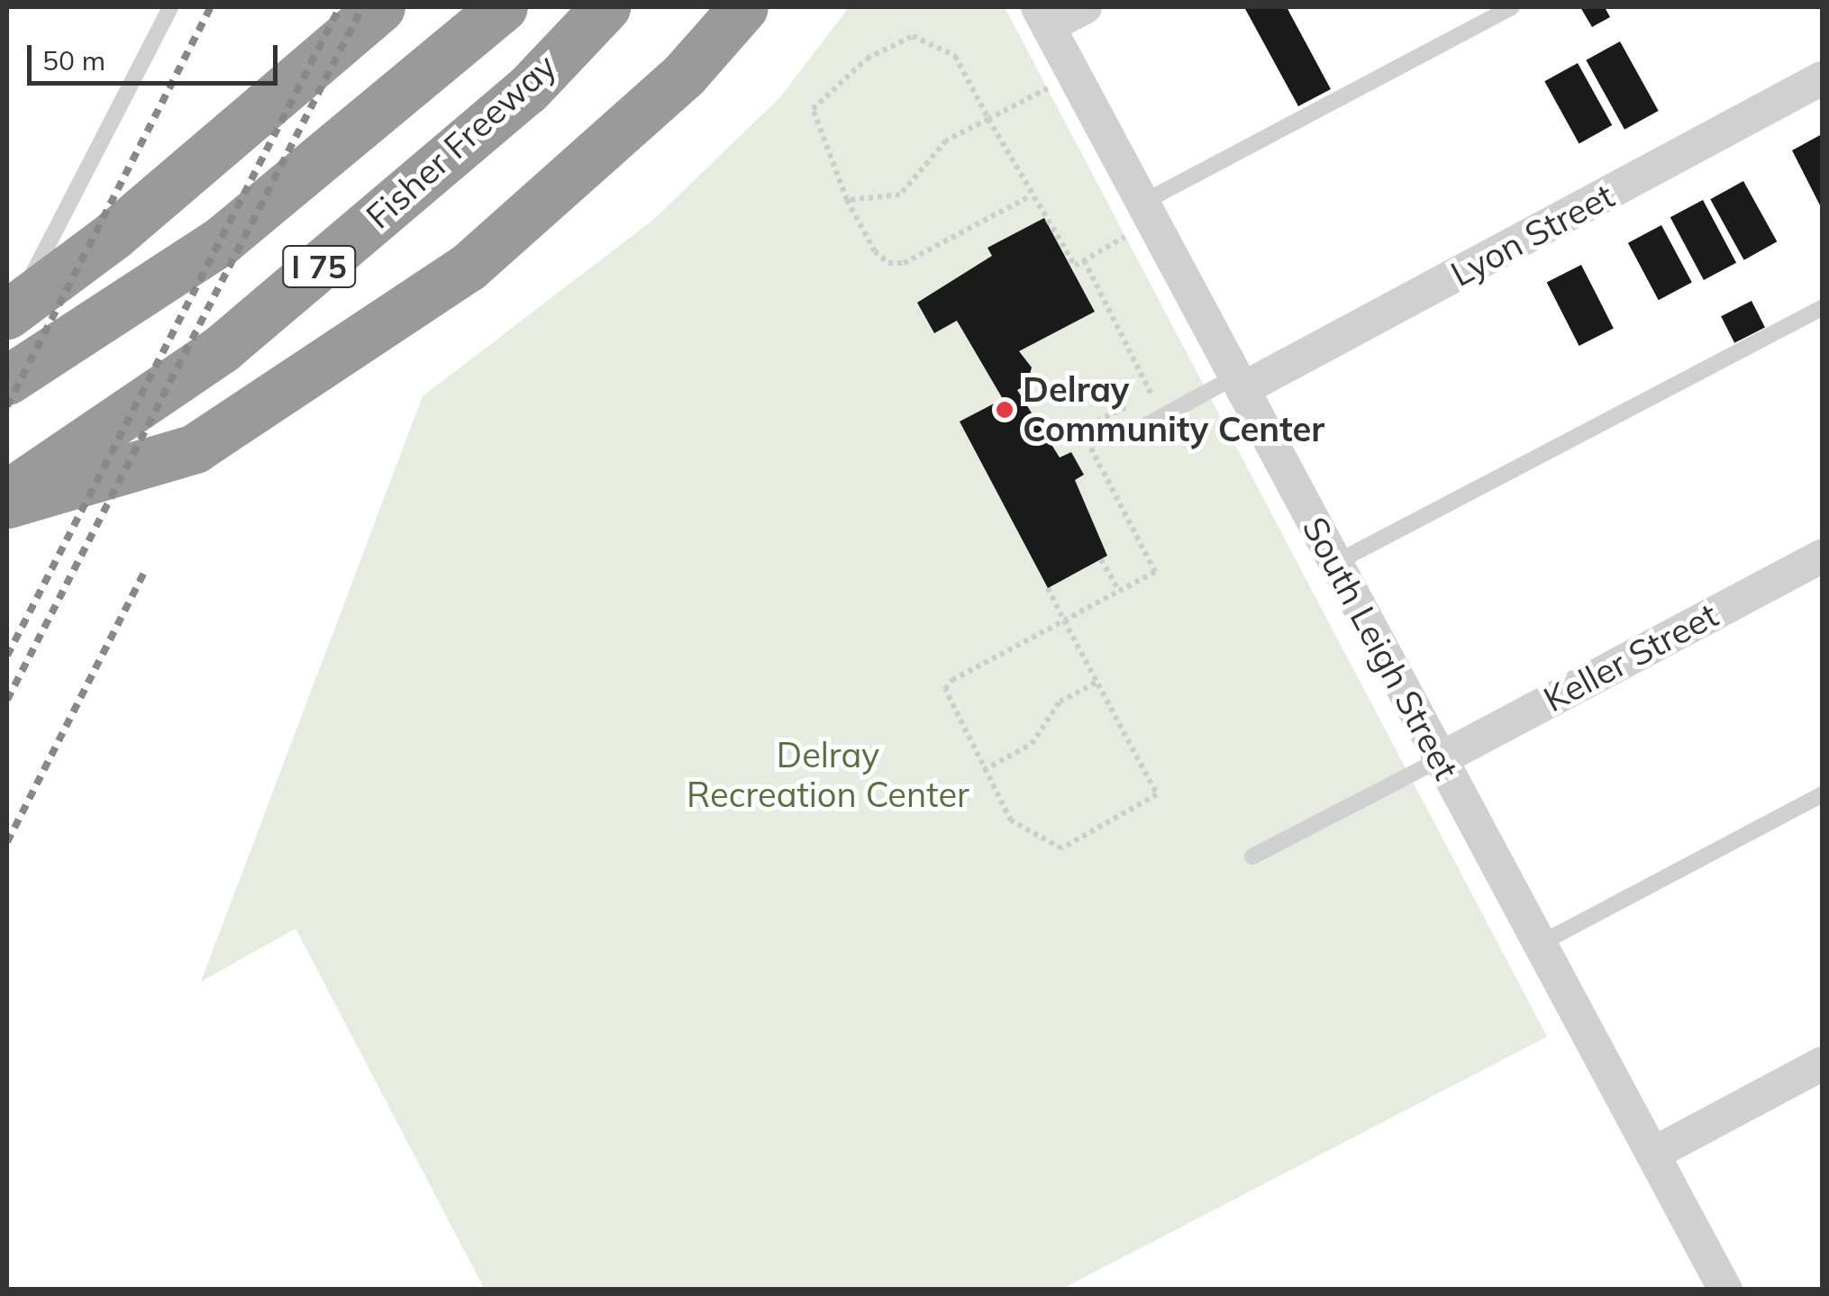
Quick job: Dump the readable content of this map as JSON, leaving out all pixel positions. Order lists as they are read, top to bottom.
{
  "streets": {
    "highway": ["Fisher Freeway", "I 75"],
    "street": ["Lyon Street", "South Leigh Street", "Keller Street"]
  },
  "crossings": [
    ["Lyon Street", "South Leigh Street"],
    ["South Leigh Street", "Keller Street"]
  ],
  "parks": ["Delray Recreation Center"],
  "places": ["Delray Community Center"],
  "scale_bar": "50 m"
}
